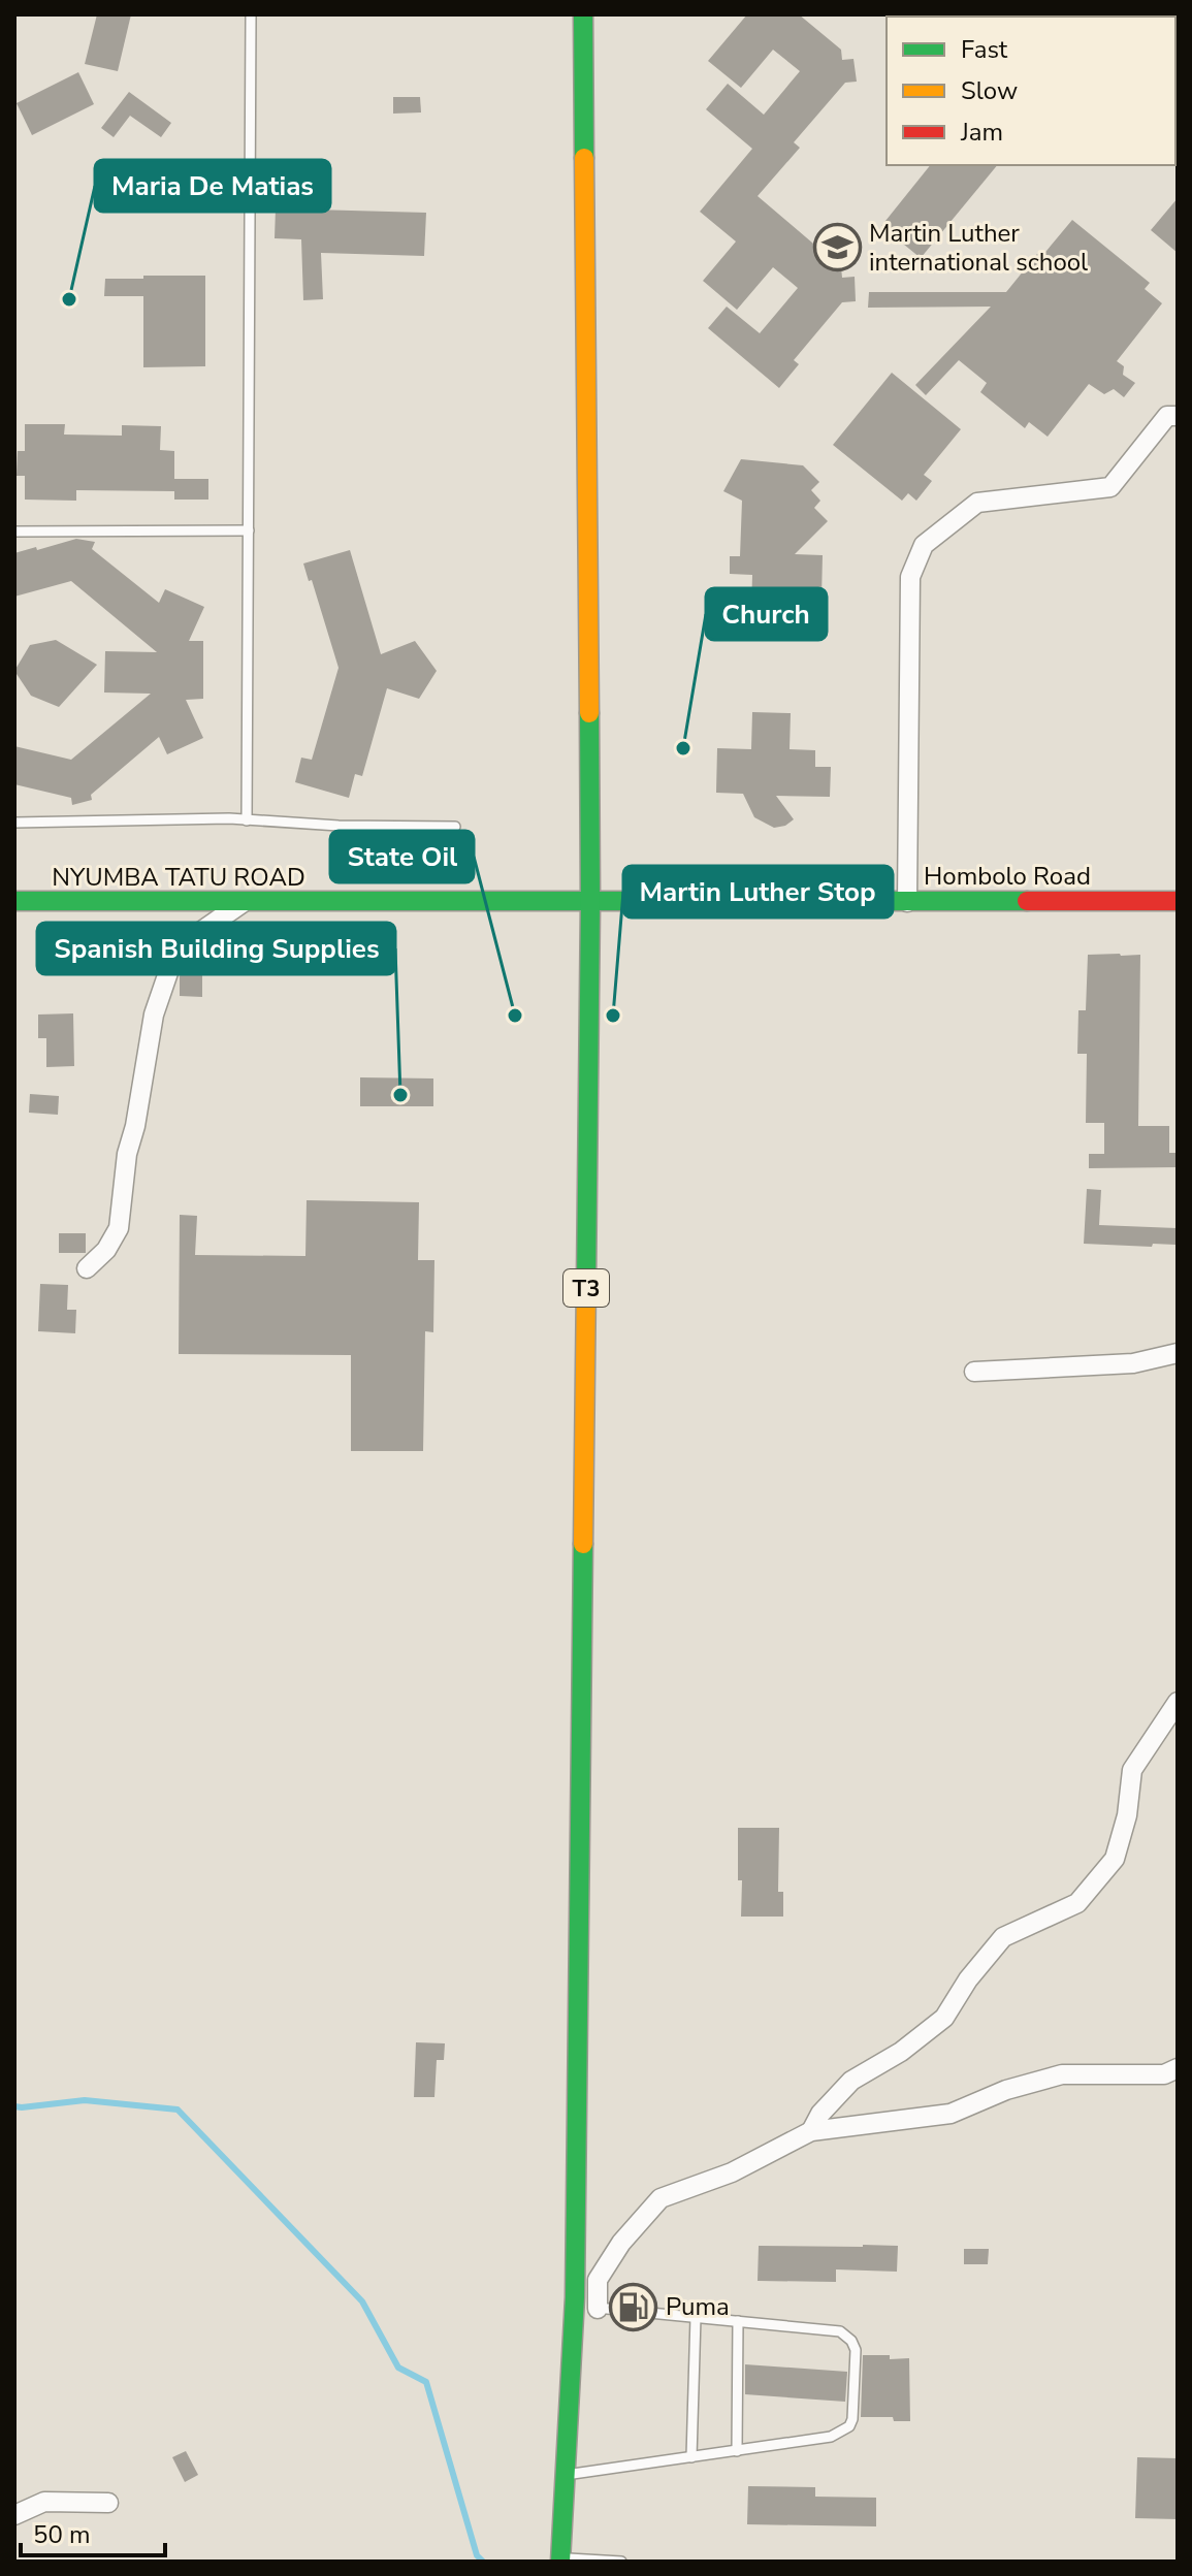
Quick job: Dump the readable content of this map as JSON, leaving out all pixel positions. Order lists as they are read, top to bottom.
{
  "streets": {
    "main road": ["Hombolo Road", "NYUMBA TATU ROAD", "T3"]
  },
  "crossings": [
    ["Hombolo Road", "NYUMBA TATU ROAD"],
    ["Hombolo Road", "T3"],
    ["NYUMBA TATU ROAD", "T3"]
  ],
  "places": {
    "school or university": ["Martin Luther international school"],
    "other": [
      "Maria De Matias",
      "Church",
      "State Oil",
      "Martin Luther Stop",
      "Spanish Building Supplies"
    ],
    "fuel station": ["Puma"]
  },
  "legend": ["Fast", "Slow", "Jam"],
  "scale_bar": "50 m"
}
